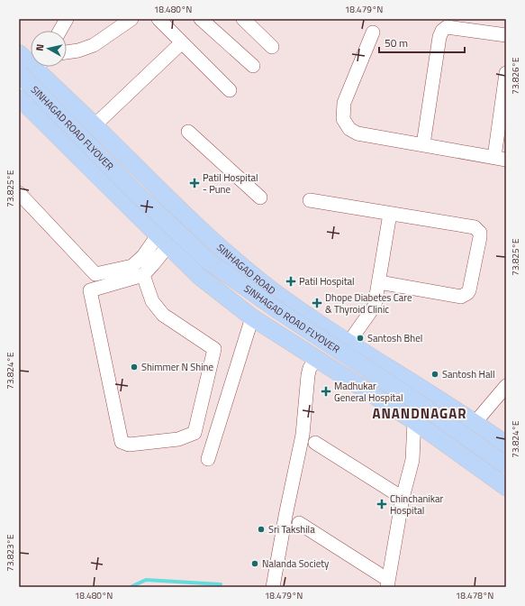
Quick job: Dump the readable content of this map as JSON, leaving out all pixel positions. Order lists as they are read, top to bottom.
{
  "streets": {
    "main road": ["SINHAGAD ROAD FLYOVER", "SINHAGAD ROAD"]
  },
  "districts": ["ANANDNAGAR"],
  "places": {
    "health": [
      "Patil Hospital - Pune",
      "Patil Hospital",
      "Dhope Diabetes Care & Thyroid Clinic",
      "Madhukar General Hospital",
      "Chinchanikar Hospital"
    ],
    "other": [
      "Santosh Bhel",
      "Shimmer N Shine",
      "Santosh Hall",
      "Sri Takshila",
      "Nalanda Society"
    ]
  },
  "scale_bar": "50 m",
  "north": "left",
  "coordinates": [
    "18.480°N",
    "18.479°N",
    "73.826°E",
    "73.825°E",
    "73.824°E",
    "73.823°E",
    "18.478°N"
  ]
}
